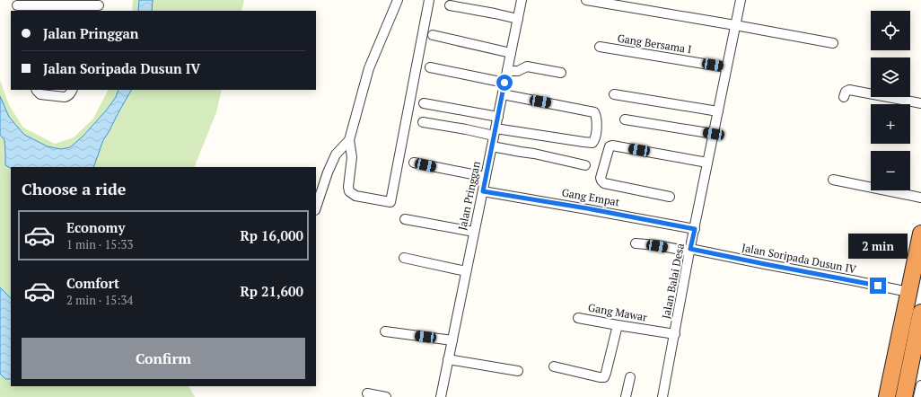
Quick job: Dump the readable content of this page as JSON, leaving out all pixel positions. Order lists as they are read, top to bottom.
{
  "streets": {
    "street": [
      "Gang Bersama I",
      "Jalan Pringgan",
      "Gang Empat",
      "Jalan Soripada Dusun IV",
      "Jalan Balai Desa",
      "Gang Mawar"
    ]
  },
  "crossings": [
    ["Gang Bersama I", "Jalan Balai Desa"],
    ["Jalan Pringgan", "Gang Empat"],
    ["Gang Empat", "Jalan Balai Desa"],
    ["Jalan Soripada Dusun IV", "Jalan Balai Desa"],
    ["Jalan Balai Desa", "Gang Mawar"]
  ],
  "page": {
    "map_buttons": ["+", "−"],
    "banner": ["Jalan Pringgan", "Jalan Soripada Dusun IV"],
    "heading": "Choose a ride",
    "list": [
      {
        "name": "Economy",
        "note": "1 min · 15:33",
        "value": "Rp 16,000"
      },
      {
        "name": "Comfort",
        "note": "2 min · 15:34",
        "value": "Rp 21,600"
      }
    ],
    "bubble": "2 min",
    "buttons": "Confirm"
  }
}
